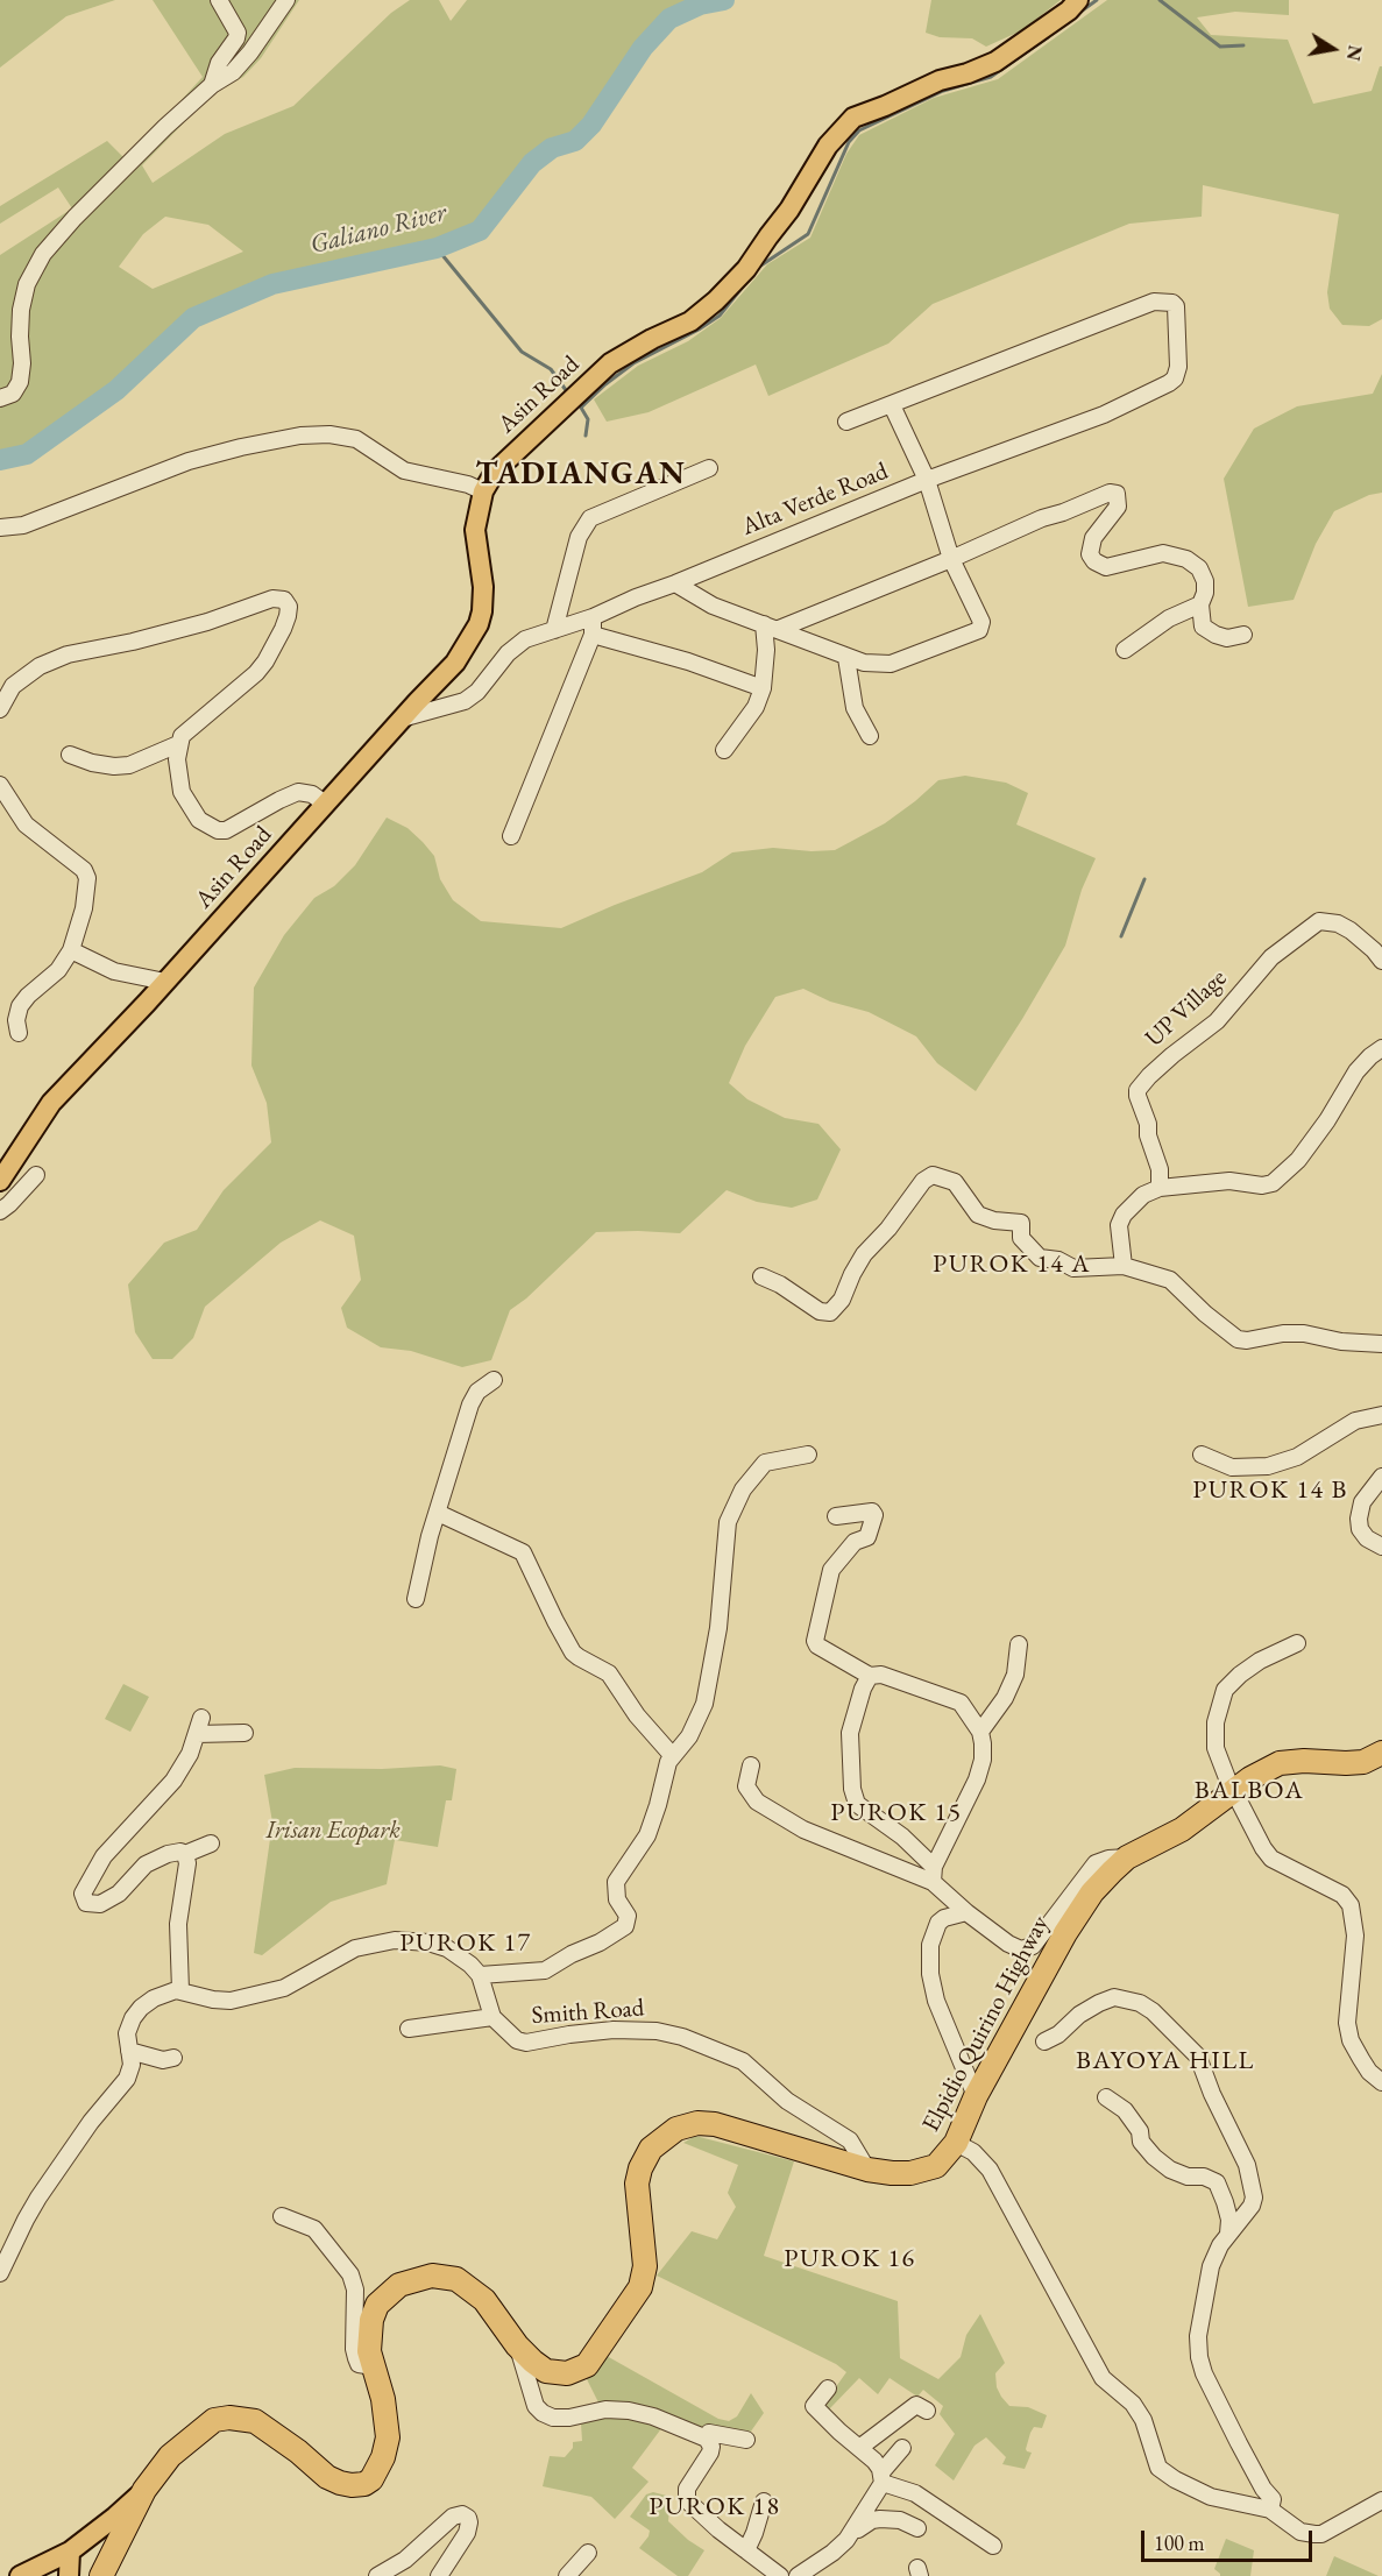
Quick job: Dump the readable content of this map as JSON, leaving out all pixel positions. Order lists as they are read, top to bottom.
{
  "streets": {
    "highway": ["Elpidio Quirino Highway"],
    "main road": ["Asin Road"],
    "street": ["Alta Verde Road", "UP Village", "Smith Road"]
  },
  "crossings": [
    ["Asin Road", "Alta Verde Road"],
    ["Smith Road", "Elpidio Quirino Highway"]
  ],
  "districts": [
    "TADIANGAN",
    "PUROK 14 A",
    "PUROK 14 B",
    "BALBOA",
    "PUROK 15",
    "PUROK 17",
    "BAYOYA HILL",
    "PUROK 16",
    "PUROK 18"
  ],
  "water": ["Galiano River"],
  "parks": ["Irisan Ecopark"],
  "scale_bar": "100 m",
  "north": "right"
}
